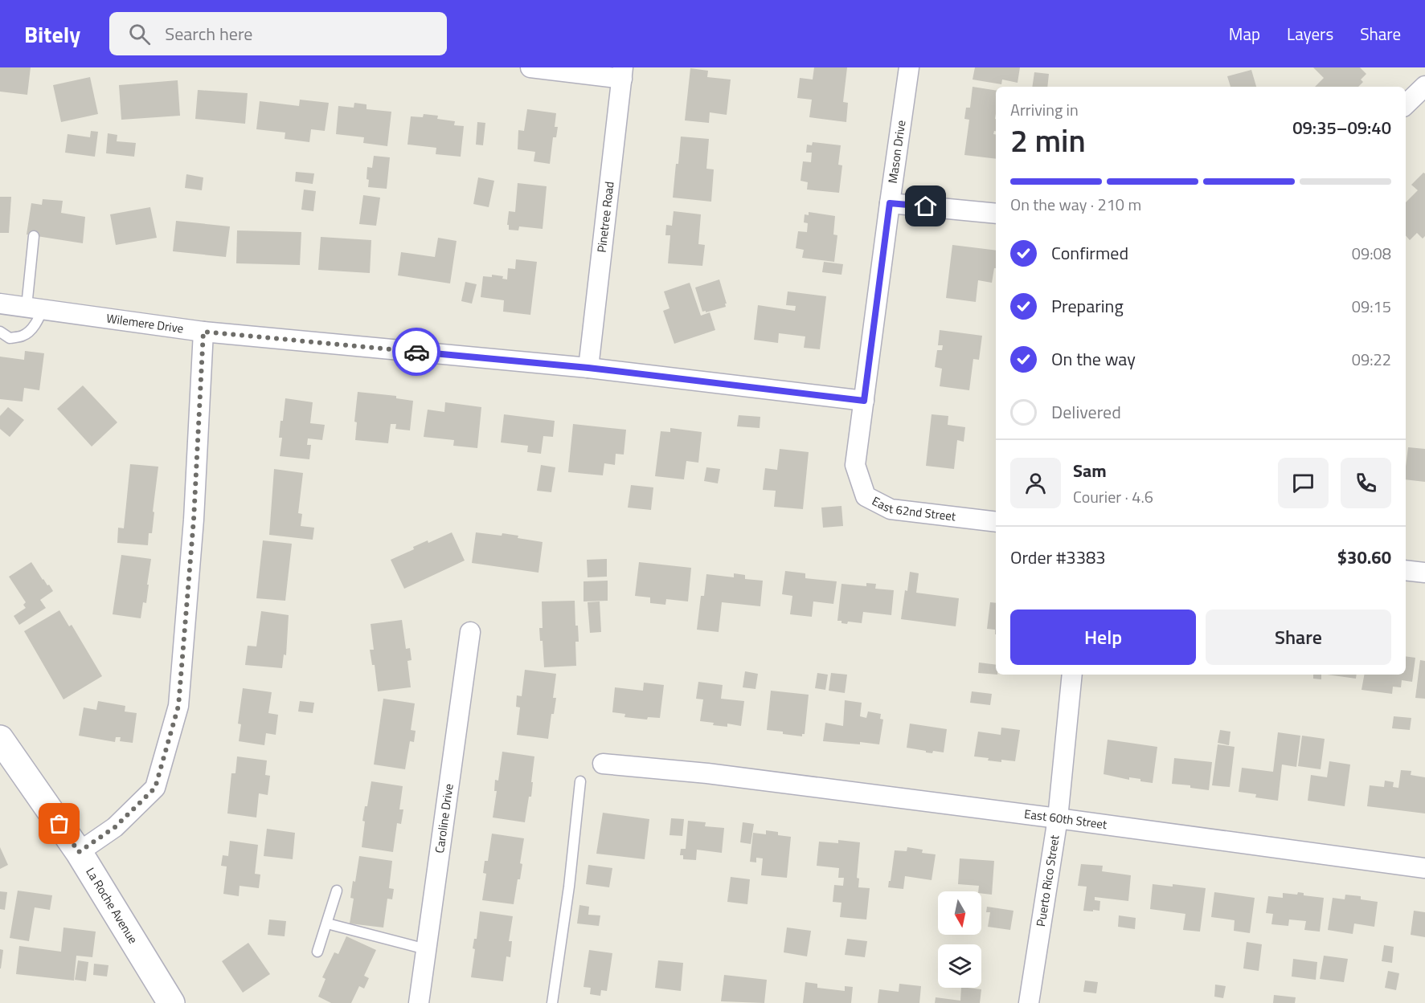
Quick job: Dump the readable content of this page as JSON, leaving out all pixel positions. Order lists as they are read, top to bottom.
{
  "streets": {
    "main road": ["La Roche Avenue"],
    "street": [
      "Mason Drive",
      "Pinetree Road",
      "Wilemere Drive",
      "East 62nd Street",
      "Caroline Drive",
      "East 60th Street",
      "Puerto Rico Street"
    ]
  },
  "crossings": [
    ["Mason Drive", "Wilemere Drive"],
    ["Mason Drive", "East 62nd Street"],
    ["Pinetree Road", "Wilemere Drive"],
    ["East 60th Street", "Puerto Rico Street"]
  ],
  "north": "bottom",
  "page": {
    "header": "Bitely",
    "search": "Search here",
    "nav": ["Map", "Layers", "Share"],
    "heading": ["2 min", "Arriving in", "09:35–09:40"],
    "panel": [
      "Sam",
      "Courier · 4.6",
      "Order #3383",
      "$30.60"
    ],
    "bar": "On the way · 210 m",
    "list": [
      ["Confirmed", "09:08"],
      ["Preparing", "09:15"],
      ["On the way", "09:22"],
      "Delivered"
    ],
    "buttons": ["Help", "Share"]
  }
}
